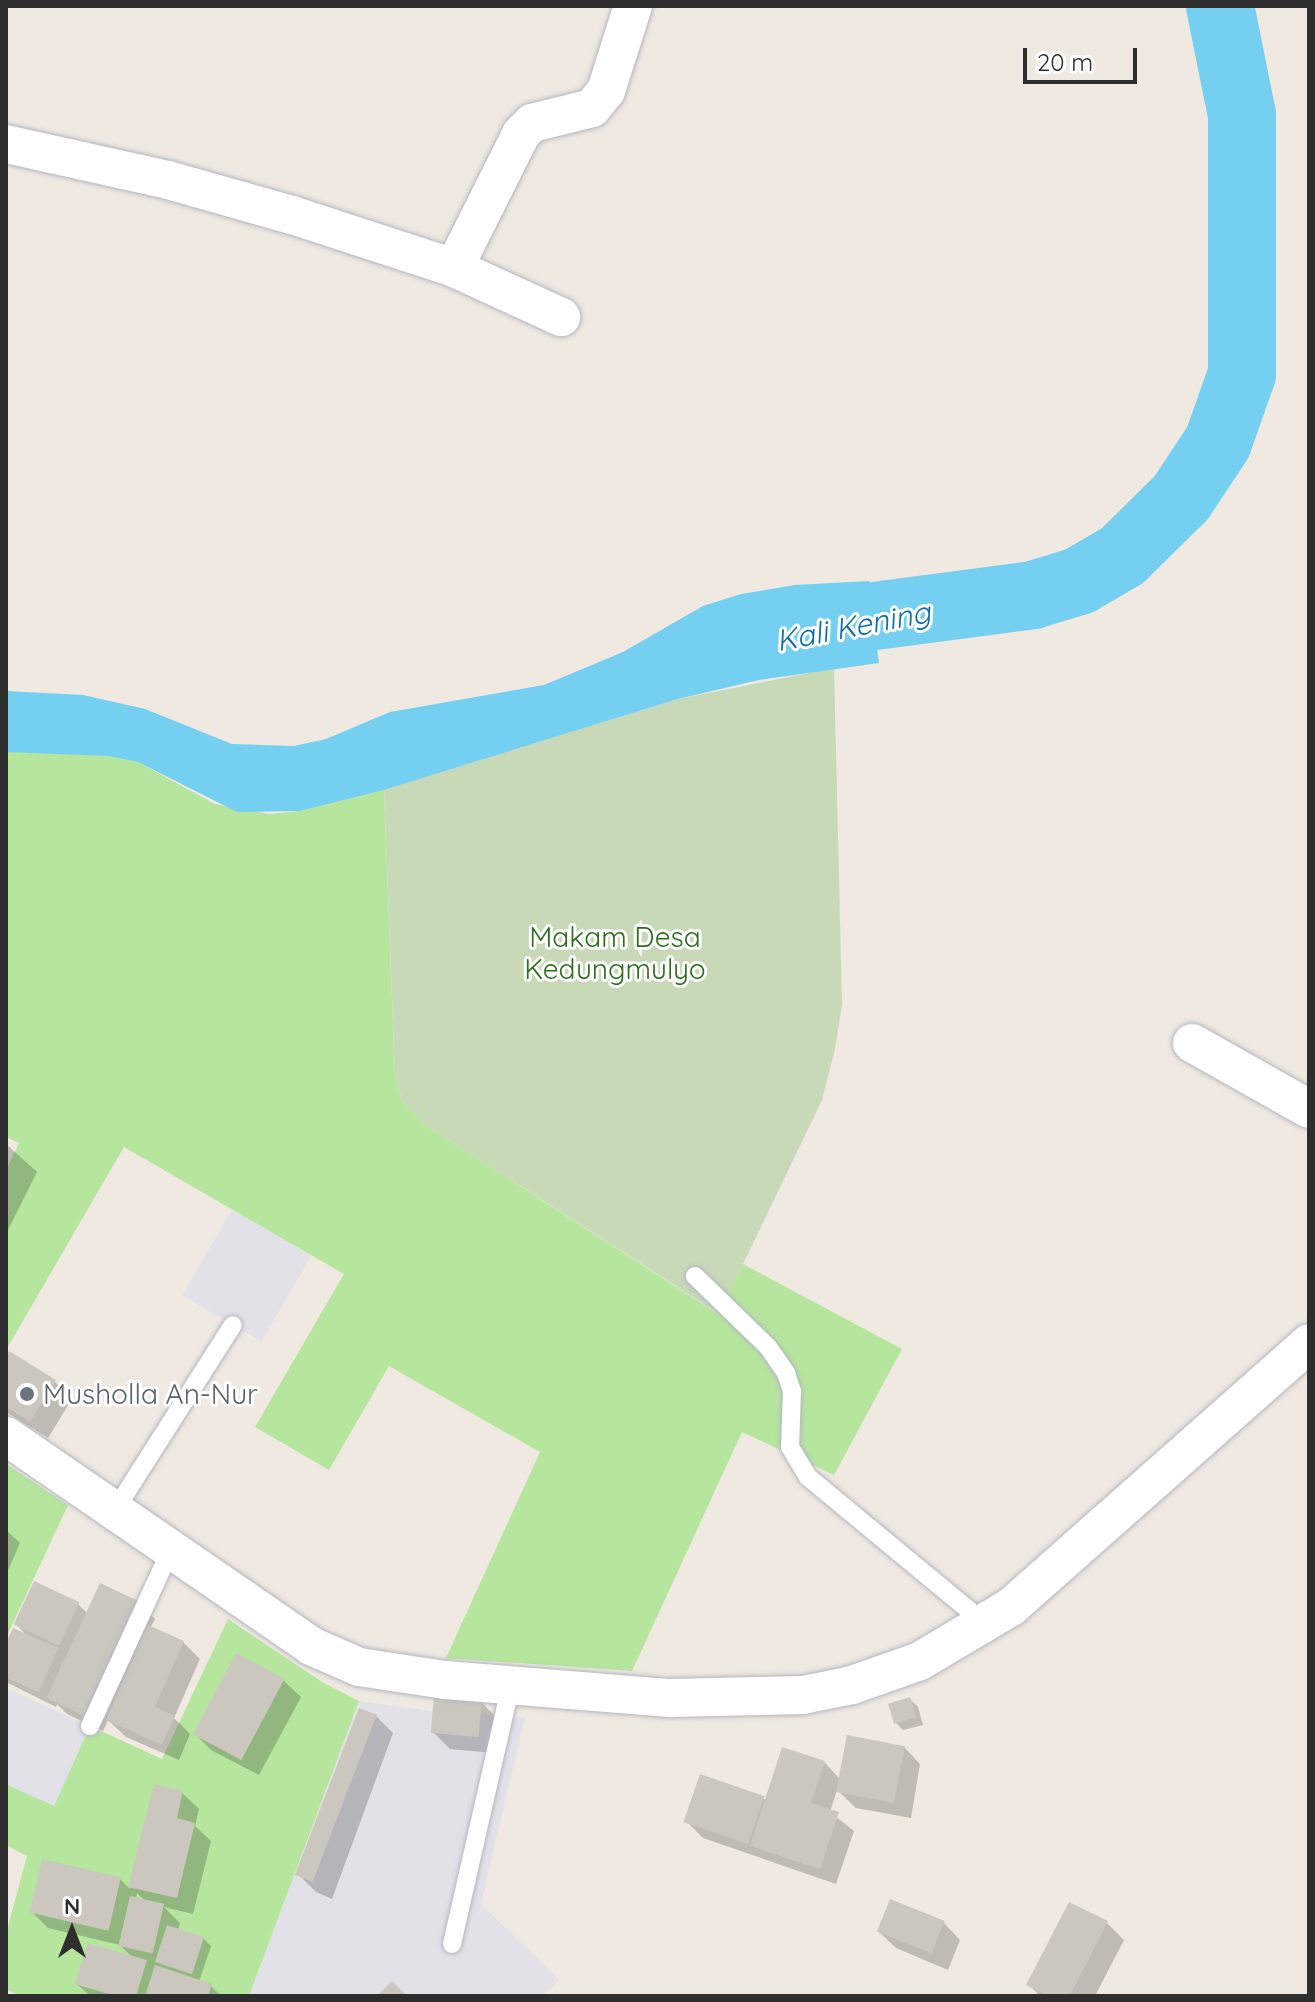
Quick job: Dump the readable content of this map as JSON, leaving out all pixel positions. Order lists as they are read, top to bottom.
{
  "water": ["Kali Kening"],
  "parks": ["Makam Desa Kedungmulyo"],
  "places": ["Musholla An-Nur"],
  "scale_bar": "20 m",
  "north": "top"
}
